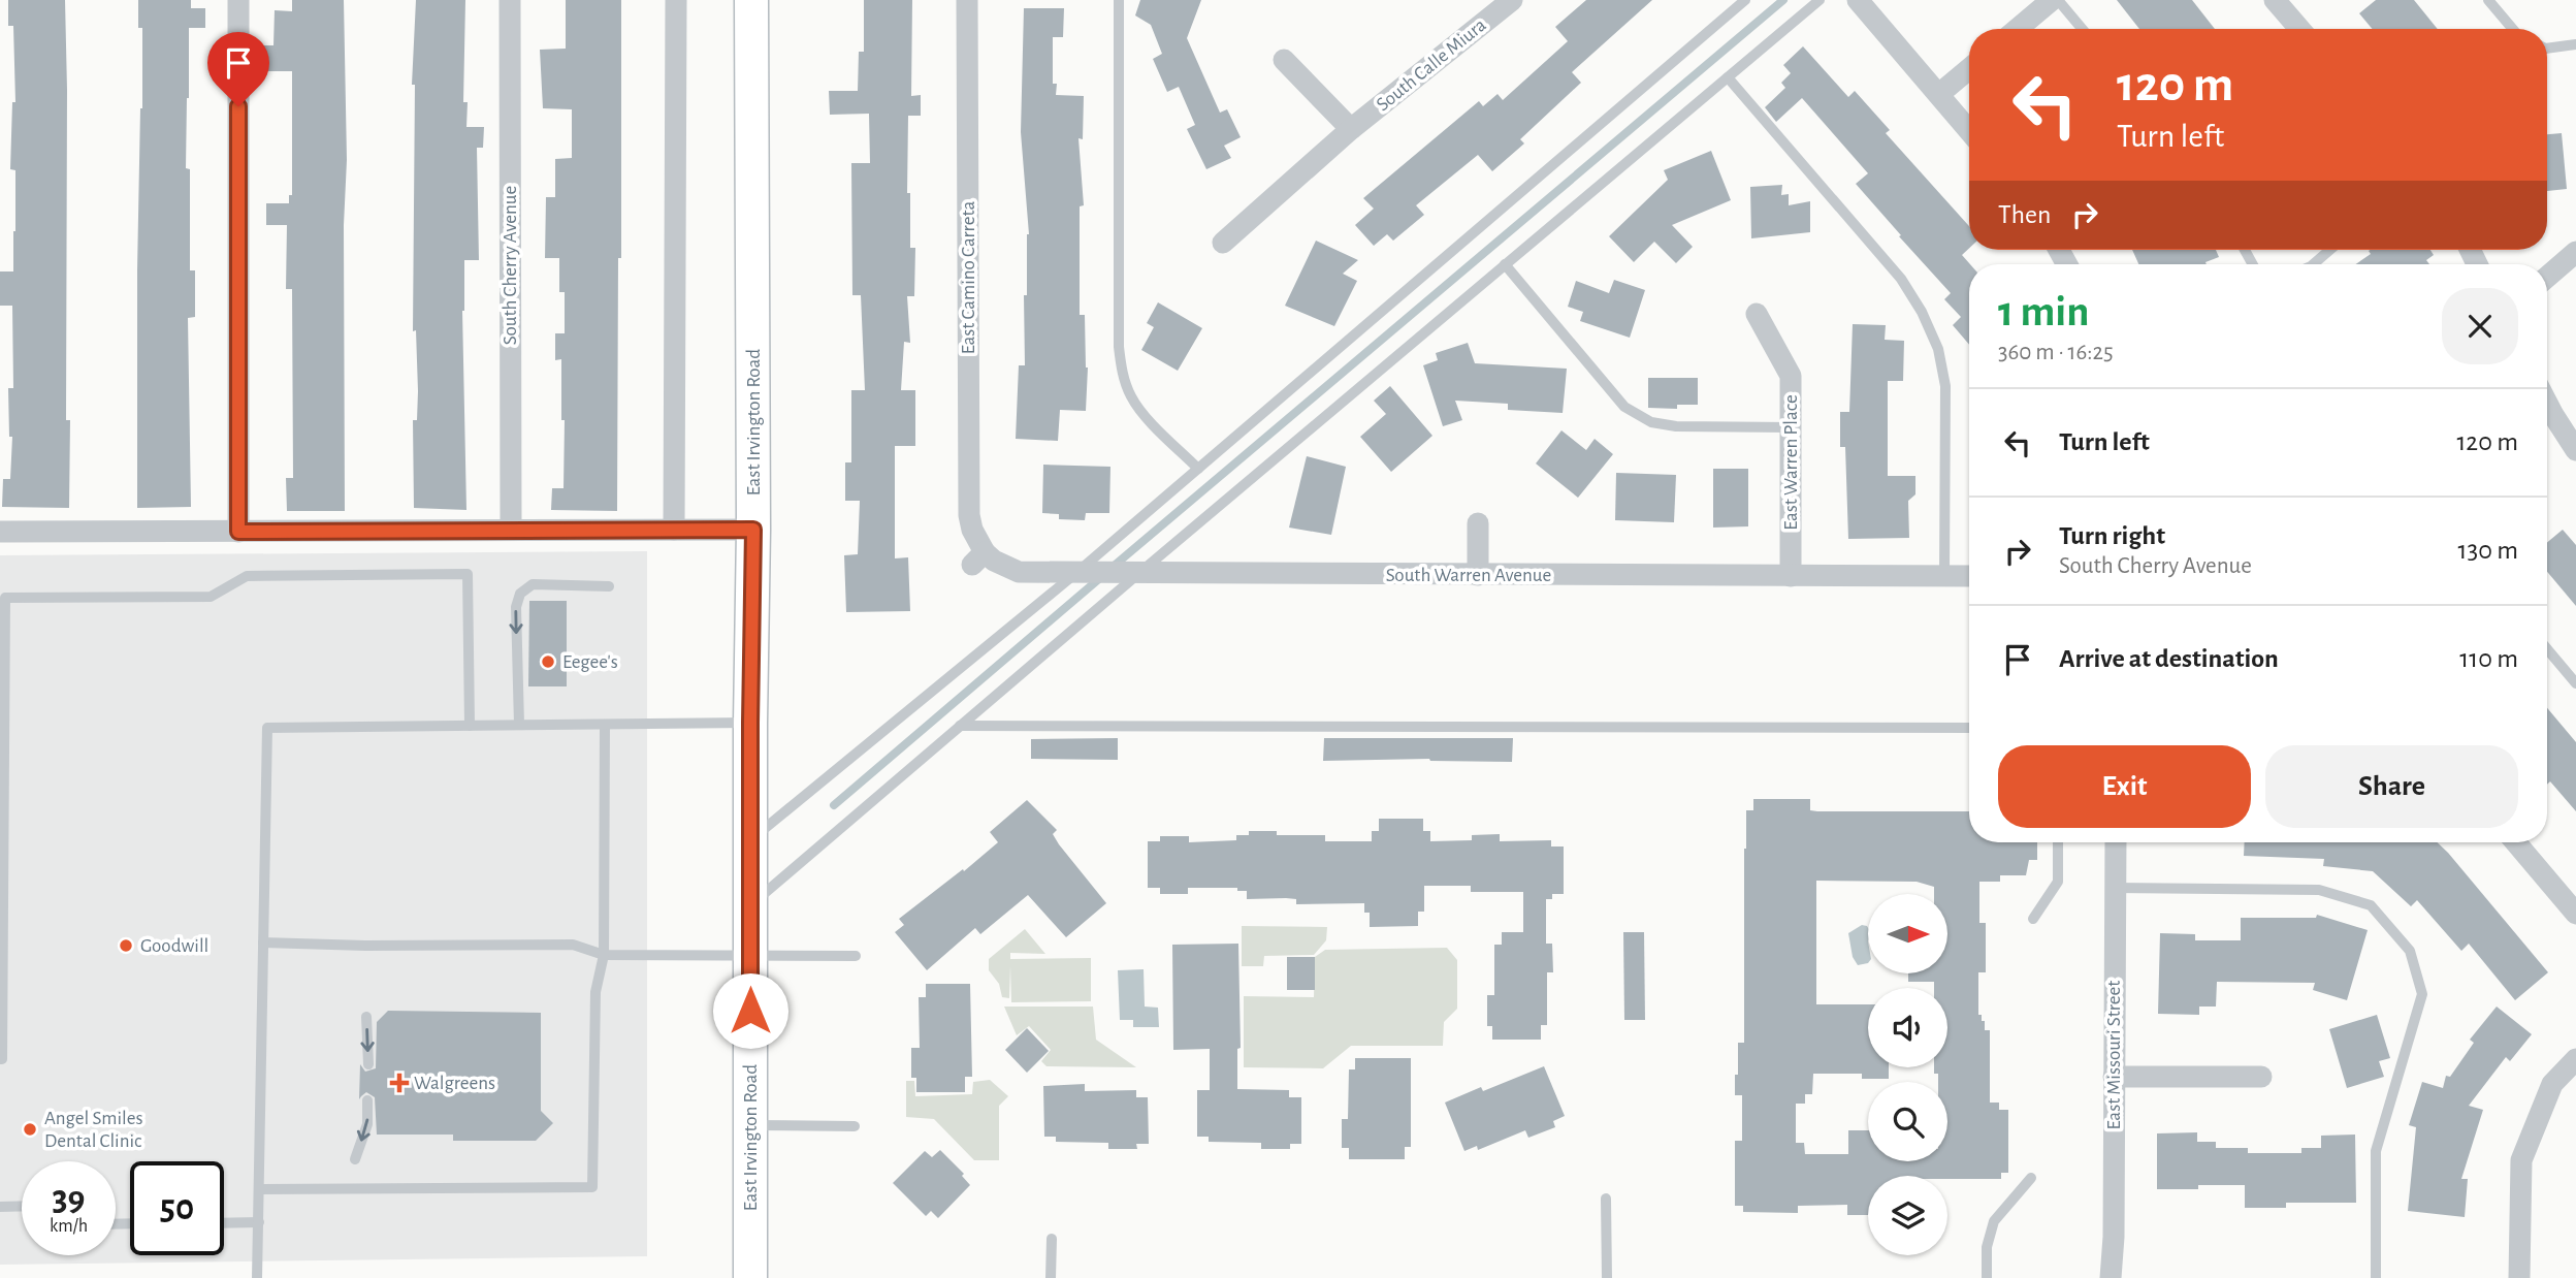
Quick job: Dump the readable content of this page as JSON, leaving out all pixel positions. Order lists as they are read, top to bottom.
{
  "streets": {
    "main road": ["East Irvington Road"],
    "street": [
      "South Calle Miura",
      "South Cherry Avenue",
      "East Camino Carreta",
      "East Warren Place",
      "South Warren Avenue",
      "East Missouri Street"
    ]
  },
  "crossings": [
    ["East Camino Carreta", "South Warren Avenue"],
    ["East Warren Place", "South Warren Avenue"]
  ],
  "places": {
    "other": ["Eegee's", "Goodwill", "Angel Smiles Dental Clinic"],
    "health": ["Walgreens"]
  },
  "north": "right",
  "page": {
    "turn": ["120 m", "Turn left"],
    "then": "Then",
    "heading": ["1 min", "360 m · 16:25"],
    "list": [
      {
        "name": "Turn left",
        "value": "120 m"
      },
      {
        "name": "Turn right",
        "note": "South Cherry Avenue",
        "value": "130 m"
      },
      {
        "name": "Arrive at destination",
        "value": "110 m"
      }
    ],
    "buttons": ["Exit", "Share"],
    "speed": "39 km/h",
    "limit": "50"
  }
}
